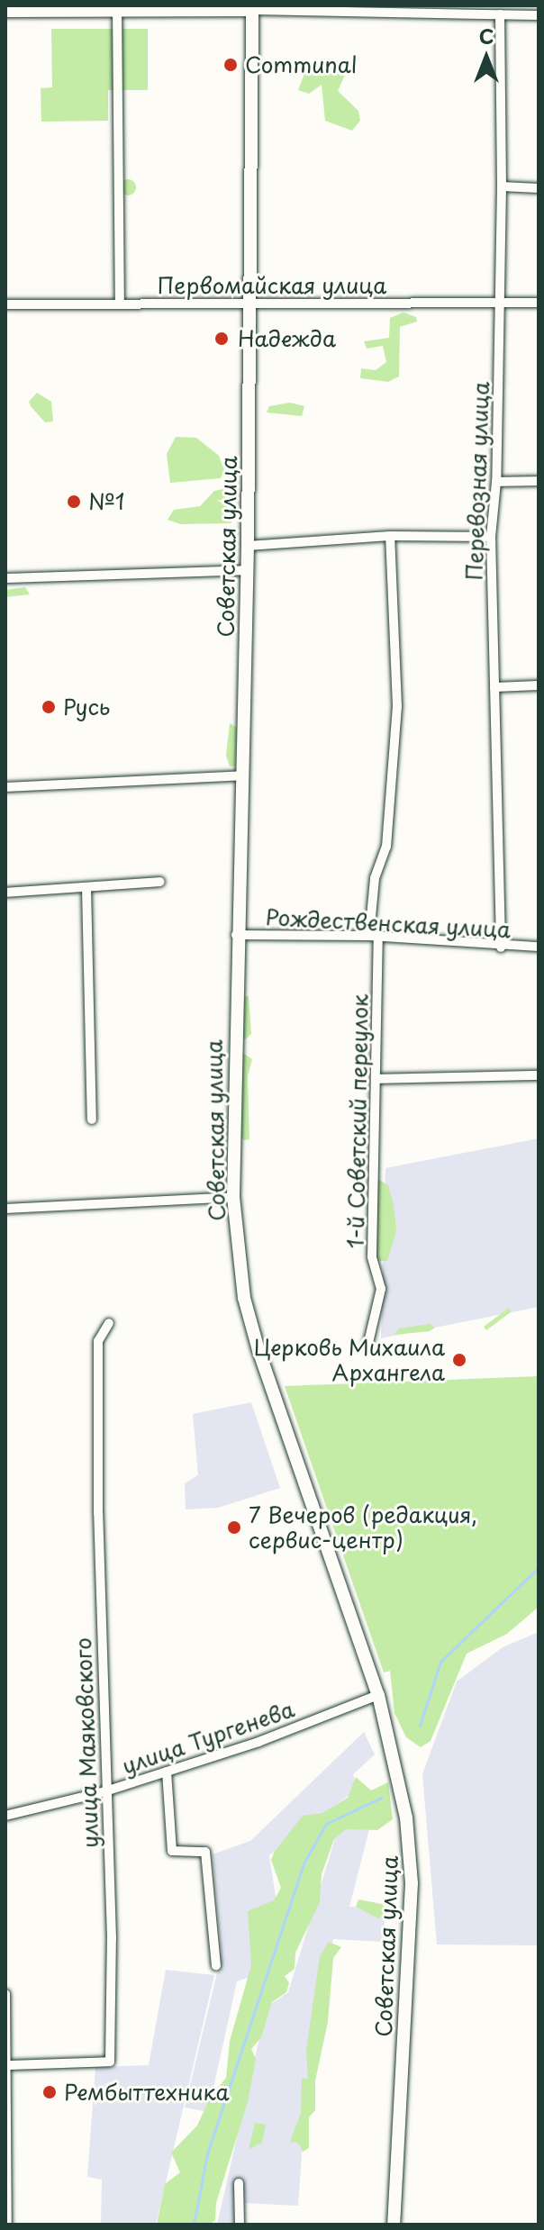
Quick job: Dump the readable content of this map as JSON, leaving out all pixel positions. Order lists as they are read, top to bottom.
{
  "streets": {
    "street": [
      "Первомайская улица",
      "Перевозная улица",
      "Советская улица",
      "Рождественская улица",
      "1-й Советский переулок",
      "улица Тургенева",
      "улица Маяковского"
    ]
  },
  "crossings": [
    ["Первомайская улица", "Перевозная улица"],
    ["Первомайская улица", "Советская улица"],
    ["Перевозная улица", "Рождественская улица"],
    ["Советская улица", "Рождественская улица"],
    ["Советская улица", "улица Тургенева"],
    ["Рождественская улица", "1-й Советский переулок"],
    ["улица Тургенева", "улица Маяковского"]
  ],
  "places": [
    "Communal",
    "Надежда",
    "№1",
    "Русь",
    "Церковь Михаила Архангела",
    "7 Вечеров (редакция, сервис-центр)",
    "Рембыттехника"
  ],
  "north": "top"
}
